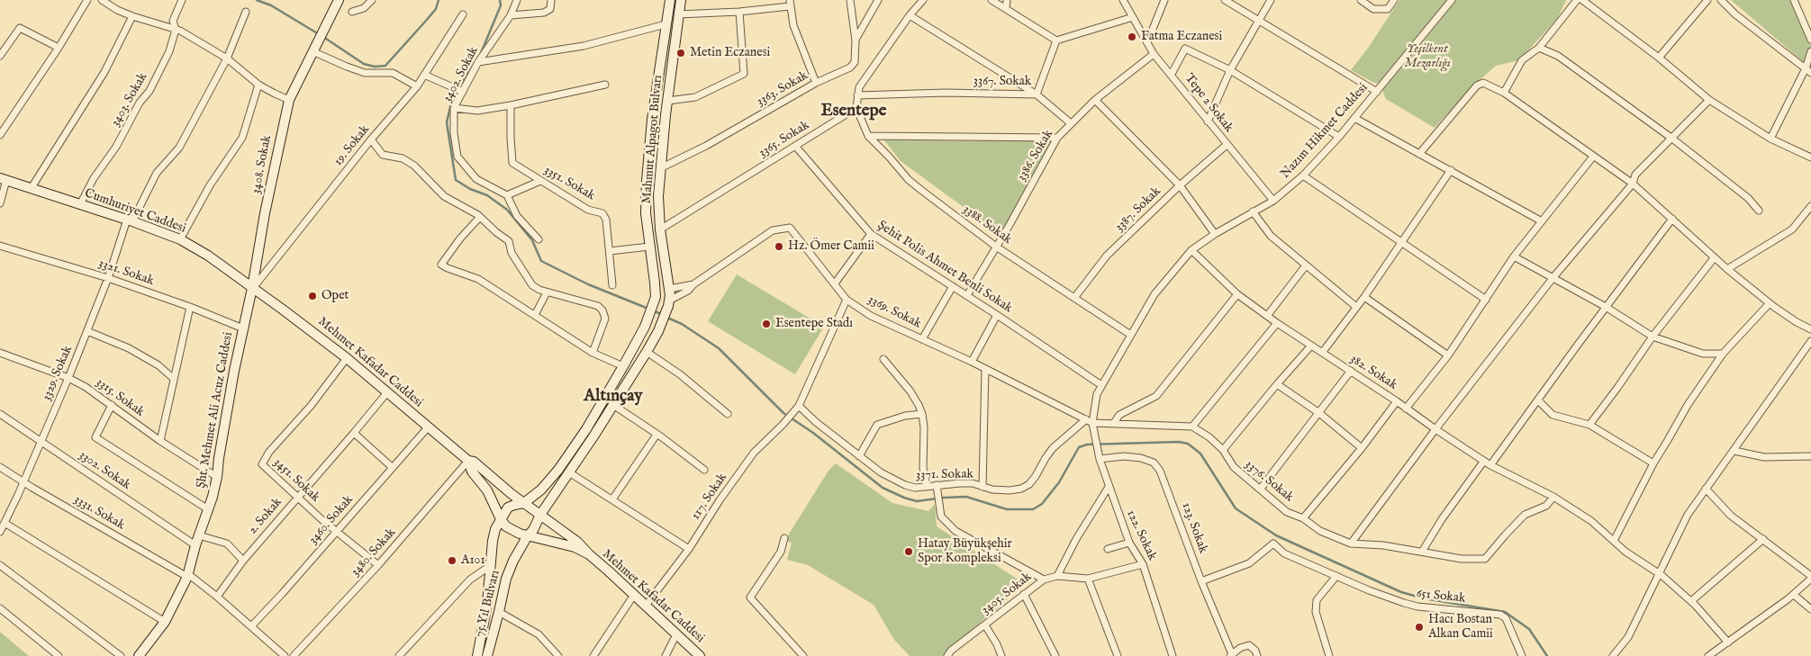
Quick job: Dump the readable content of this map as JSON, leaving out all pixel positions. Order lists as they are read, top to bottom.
{
  "streets": {
    "main road": [
      "Mahmut Alpagot Bulvarı",
      "3408. Sokak",
      "Cumhuriyet Caddesi",
      "Mehmet Kafadar Caddesi",
      "Şht. Mehmet Ali Acuz Caddesi",
      "75.Yıl Bulvarı"
    ],
    "street": [
      "3402. Sokak",
      "3367. Sokak",
      "3363. Sokak",
      "3403. Sokak",
      "Tepe 2 Sokak",
      "Nazım Hikmet Caddesi",
      "3365. Sokak",
      "19. Sokak",
      "3386. Sokak",
      "3351. Sokak",
      "3387. Sokak",
      "3388. Sokak",
      "Şehit Polis Ahmet Benli Sokak",
      "3321. Sokak",
      "3369. Sokak",
      "382. Sokak",
      "3329. Sokak",
      "3315. Sokak",
      "3302. Sokak",
      "3371. Sokak",
      "3451. Sokak",
      "3376. Sokak",
      "117. Sokak",
      "3331. Sokak",
      "2. Sokak",
      "3460. Sokak",
      "123. Sokak",
      "122. Sokak",
      "3480. Sokak",
      "3405. Sokak",
      "651 Sokak"
    ]
  },
  "crossings": [
    ["3363. Sokak", "Mahmut Alpagot Bulvarı"],
    ["3403. Sokak", "Cumhuriyet Caddesi"],
    ["Tepe 2 Sokak", "Nazım Hikmet Caddesi"],
    ["Tepe 2 Sokak", "3386. Sokak"],
    ["Tepe 2 Sokak", "3387. Sokak"],
    ["Nazım Hikmet Caddesi", "3388. Sokak"],
    ["Nazım Hikmet Caddesi", "Şehit Polis Ahmet Benli Sokak"],
    ["Nazım Hikmet Caddesi", "3369. Sokak"],
    ["Nazım Hikmet Caddesi", "382. Sokak"],
    ["Nazım Hikmet Caddesi", "3371. Sokak"],
    ["Nazım Hikmet Caddesi", "122. Sokak"],
    ["Mahmut Alpagot Bulvarı", "3365. Sokak"],
    ["Mahmut Alpagot Bulvarı", "3369. Sokak"],
    ["Mahmut Alpagot Bulvarı", "Mehmet Kafadar Caddesi"],
    ["Mahmut Alpagot Bulvarı", "75.Yıl Bulvarı"],
    ["3365. Sokak", "3388. Sokak"],
    ["3365. Sokak", "Şehit Polis Ahmet Benli Sokak"],
    ["19. Sokak", "3408. Sokak"],
    ["19. Sokak", "Cumhuriyet Caddesi"],
    ["19. Sokak", "Mehmet Kafadar Caddesi"],
    ["19. Sokak", "Şht. Mehmet Ali Acuz Caddesi"],
    ["3386. Sokak", "3388. Sokak"],
    ["3386. Sokak", "Şehit Polis Ahmet Benli Sokak"],
    ["3408. Sokak", "Cumhuriyet Caddesi"],
    ["3408. Sokak", "Mehmet Kafadar Caddesi"],
    ["3408. Sokak", "Şht. Mehmet Ali Acuz Caddesi"],
    ["3387. Sokak", "3388. Sokak"],
    ["Cumhuriyet Caddesi", "Mehmet Kafadar Caddesi"],
    ["Cumhuriyet Caddesi", "3329. Sokak"],
    ["Cumhuriyet Caddesi", "Şht. Mehmet Ali Acuz Caddesi"],
    ["3321. Sokak", "3329. Sokak"],
    ["3321. Sokak", "Şht. Mehmet Ali Acuz Caddesi"],
    ["3369. Sokak", "3371. Sokak"],
    ["3369. Sokak", "117. Sokak"],
    ["3369. Sokak", "122. Sokak"],
    ["Mehmet Kafadar Caddesi", "Şht. Mehmet Ali Acuz Caddesi"],
    ["Mehmet Kafadar Caddesi", "3451. Sokak"],
    ["Mehmet Kafadar Caddesi", "117. Sokak"],
    ["Mehmet Kafadar Caddesi", "2. Sokak"],
    ["Mehmet Kafadar Caddesi", "3460. Sokak"],
    ["Mehmet Kafadar Caddesi", "3480. Sokak"],
    ["Mehmet Kafadar Caddesi", "75.Yıl Bulvarı"],
    ["382. Sokak", "3376. Sokak"],
    ["3329. Sokak", "3315. Sokak"],
    ["3329. Sokak", "3302. Sokak"],
    ["3329. Sokak", "3331. Sokak"],
    ["3315. Sokak", "Şht. Mehmet Ali Acuz Caddesi"],
    ["Şht. Mehmet Ali Acuz Caddesi", "3302. Sokak"],
    ["Şht. Mehmet Ali Acuz Caddesi", "3331. Sokak"],
    ["3371. Sokak", "117. Sokak"],
    ["3371. Sokak", "122. Sokak"],
    ["3451. Sokak", "2. Sokak"],
    ["3451. Sokak", "3460. Sokak"],
    ["3451. Sokak", "3480. Sokak"],
    ["3331. Sokak", "2. Sokak"],
    ["3331. Sokak", "3460. Sokak"],
    ["123. Sokak", "122. Sokak"],
    ["122. Sokak", "3405. Sokak"]
  ],
  "districts": ["Esentepe", "Altınçay"],
  "parks": ["Yeşilkent Mezarlığı"],
  "places": [
    "Fatma Eczanesi",
    "Metin Eczanesi",
    "Hz. Ömer Camii",
    "Opet",
    "Esentepe Stadı",
    "Hatay Büyükşehir Spor Kompleksi",
    "A101",
    "Hacı Bostan Alkan Camii"
  ]
}
